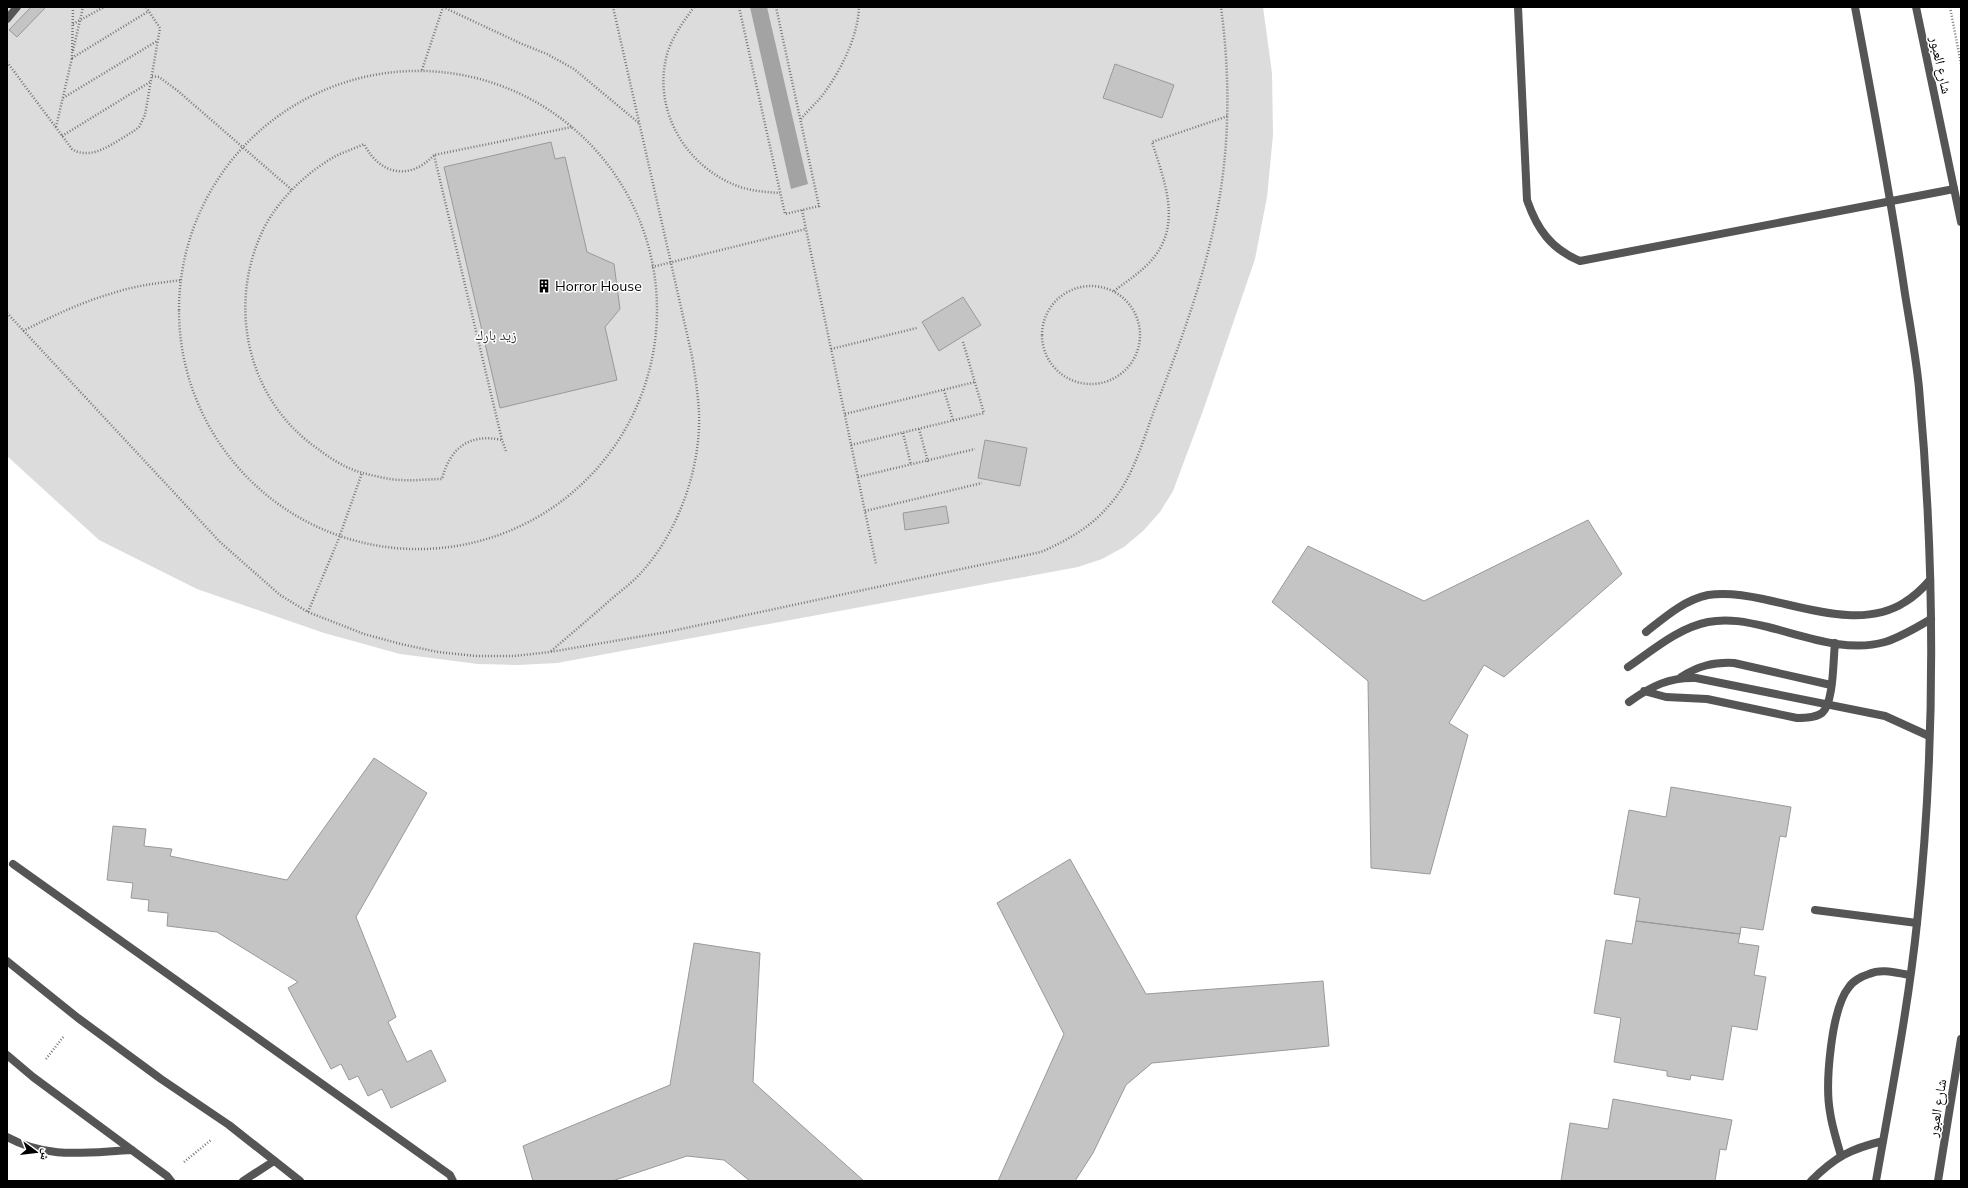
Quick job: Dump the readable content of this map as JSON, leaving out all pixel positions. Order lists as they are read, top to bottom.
{
  "streets": {
    "street": ["شارع العبور"]
  },
  "parks": ["زيد بارك"],
  "places": {
    "building": ["Horror House"]
  },
  "north": "right"
}
